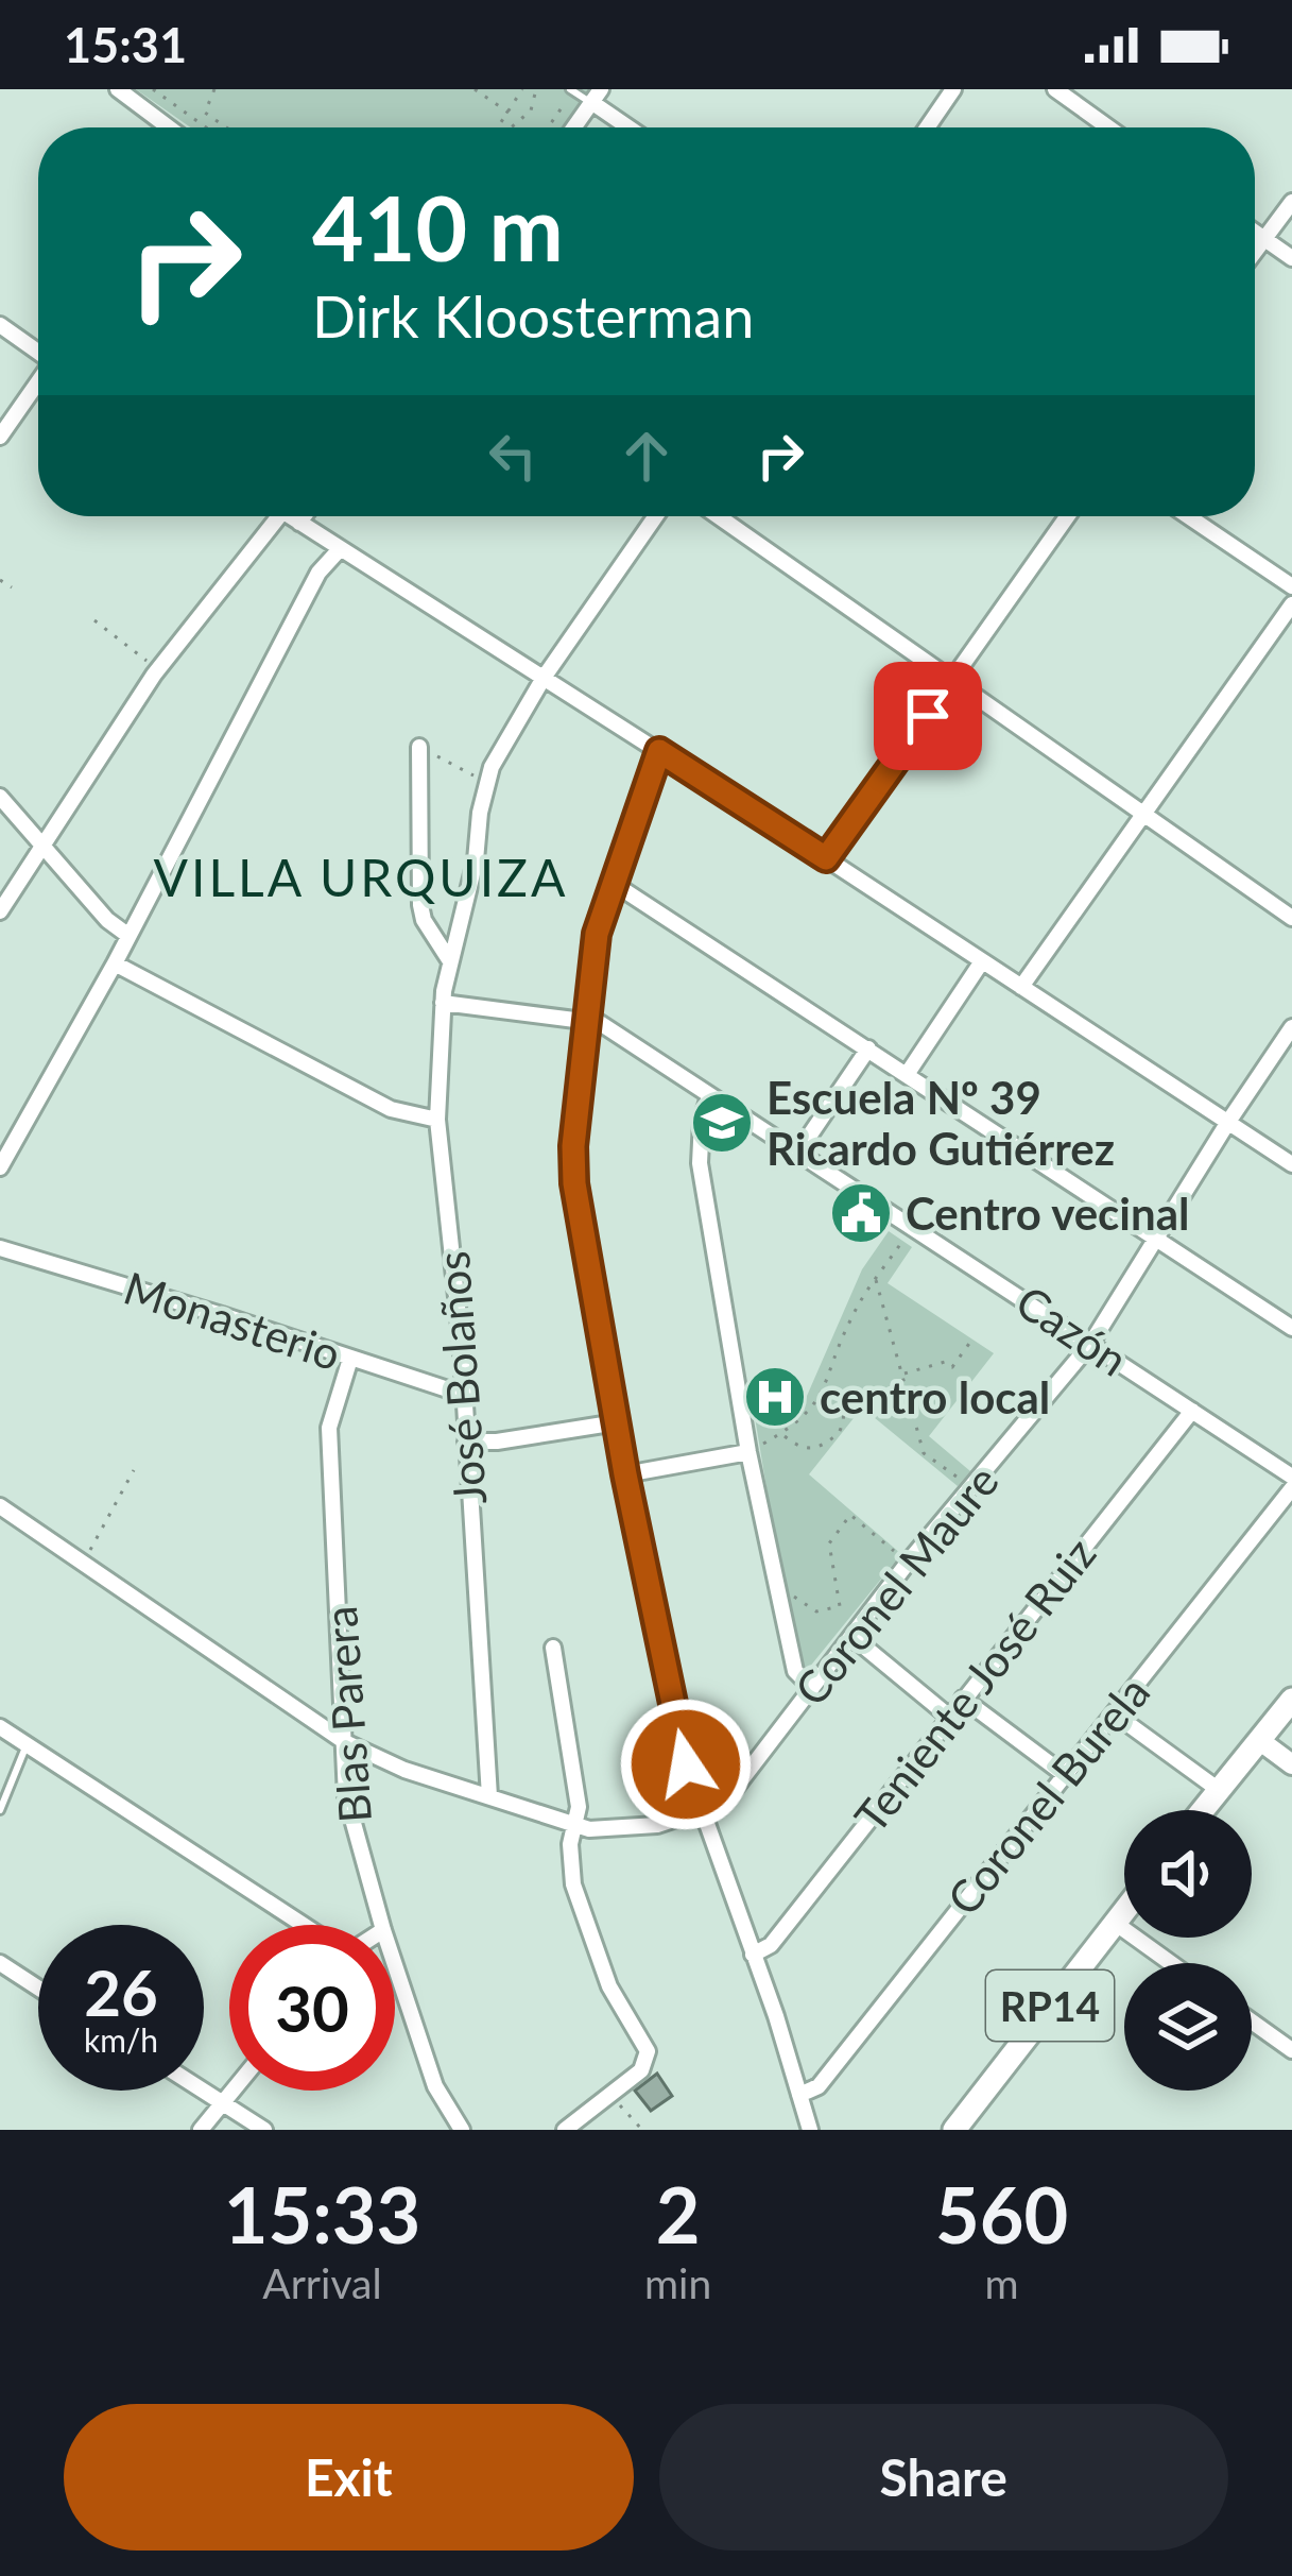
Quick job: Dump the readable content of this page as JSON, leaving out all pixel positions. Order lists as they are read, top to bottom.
{
  "streets": {
    "main road": ["RP14"],
    "street": [
      "Monasterio",
      "Cazón",
      "José Bolaños",
      "Coronel Maure",
      "Teniente José Ruiz",
      "Blas Parera",
      "Coronel Burela"
    ]
  },
  "crossings": [
    ["Monasterio", "José Bolaños"],
    ["Monasterio", "Blas Parera"],
    ["Cazón", "José Bolaños"],
    ["Cazón", "Coronel Maure"],
    ["Cazón", "Teniente José Ruiz"]
  ],
  "districts": ["VILLA URQUIZA"],
  "places": {
    "school or university": ["Escuela Nº 39 Ricardo Gutiérrez"],
    "public building": ["Centro vecinal"],
    "hospital": ["centro local"]
  },
  "page": {
    "status": "15:31",
    "turn": ["410 m", "Dirk Kloosterman"],
    "speed": "26 km/h",
    "limit": "30",
    "eta": [
      "15:33",
      "Arrival",
      "2",
      "min",
      "560",
      "m"
    ],
    "buttons": ["Exit", "Share"]
  }
}
